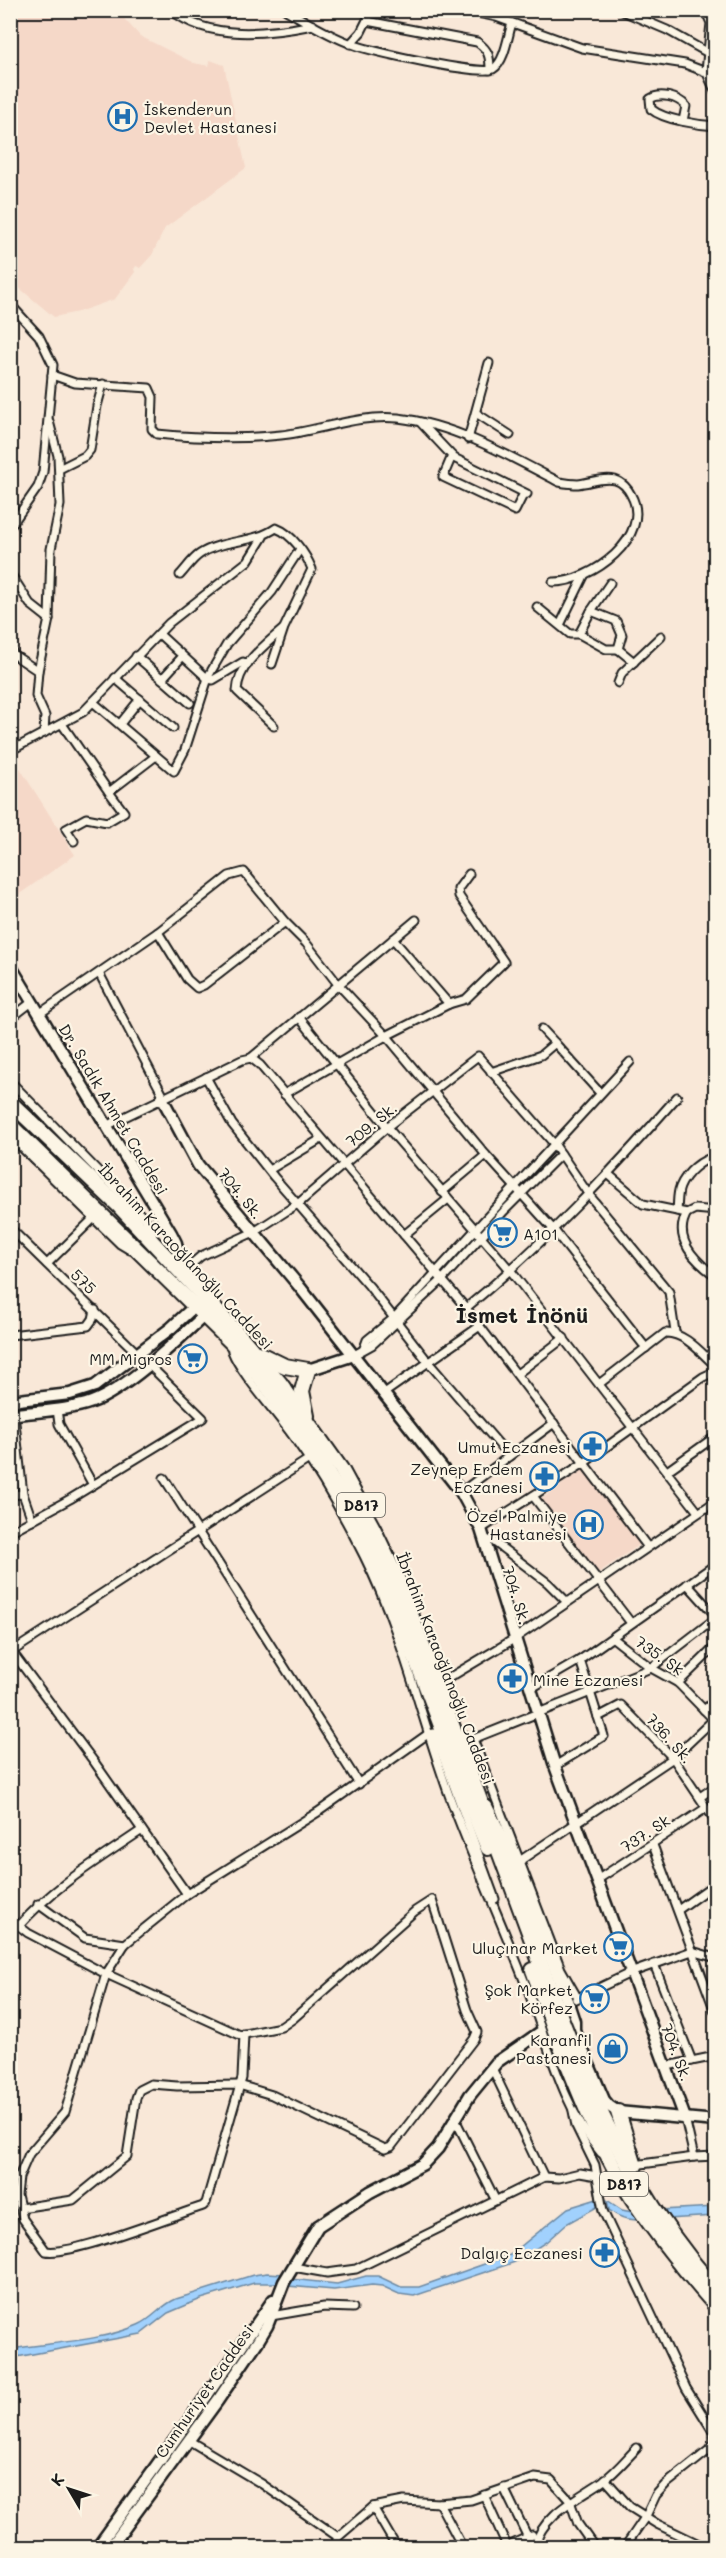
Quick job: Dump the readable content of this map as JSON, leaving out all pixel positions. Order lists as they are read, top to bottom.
{
  "streets": {
    "highway": ["İbrahim Karaoğlanoğlu Caddesi", "D817"],
    "street": [
      "Dr. Sadık Ahmet Caddesi",
      "709. Sk.",
      "704. Sk.",
      "575",
      "735. Sk",
      "736. Sk.",
      "737. Sk",
      "Cumhuriyet Caddesi"
    ]
  },
  "crossings": [
    ["Dr. Sadık Ahmet Caddesi", "709. Sk."],
    ["Dr. Sadık Ahmet Caddesi", "İbrahim Karaoğlanoğlu Caddesi"],
    ["709. Sk.", "704. Sk."],
    ["709. Sk.", "İbrahim Karaoğlanoğlu Caddesi"],
    ["704. Sk.", "737. Sk"],
    ["İbrahim Karaoğlanoğlu Caddesi", "Cumhuriyet Caddesi"],
    ["736. Sk.", "737. Sk"]
  ],
  "districts": ["İsmet İnönü"],
  "places": {
    "hospital": ["İskenderun Devlet Hastanesi", "Özel Palmiye Hastanesi"],
    "supermarket": [
      "A101",
      "MM Migros",
      "Uluçınar Market",
      "Şok Market Körfez"
    ],
    "pharmacy": [
      "Umut Eczanesi",
      "Zeynep Erdem Eczanesi",
      "Mine Eczanesi",
      "Dalgıç Eczanesi"
    ],
    "shop": ["Karanfil Pastanesi"]
  },
  "north": "top left"
}
